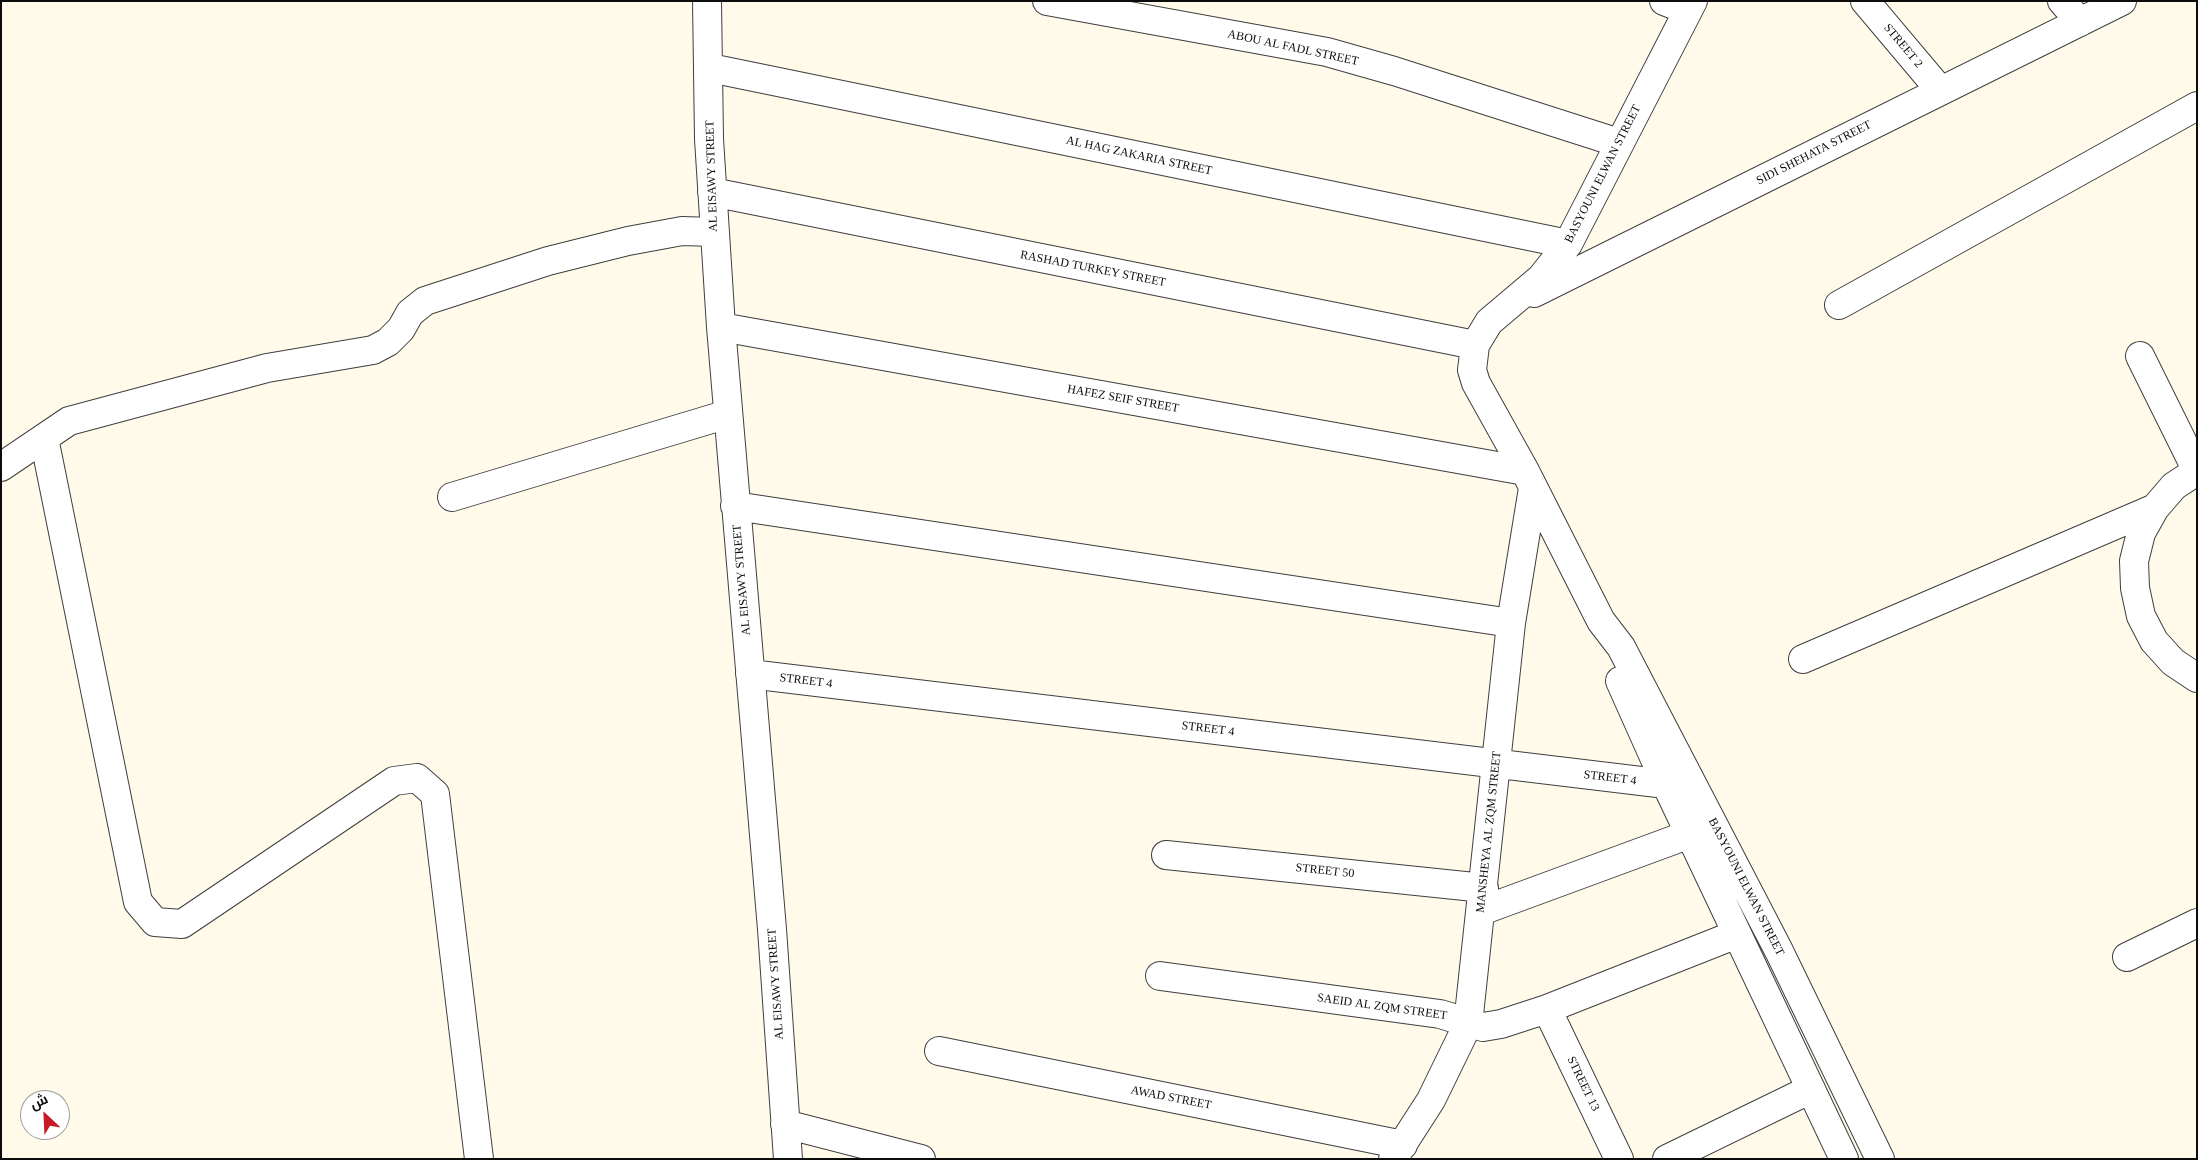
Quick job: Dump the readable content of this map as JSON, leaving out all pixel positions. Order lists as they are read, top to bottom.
{
  "streets": {
    "street": [
      "STREET 2",
      "ABOU AL FADL STREET",
      "SIDI SHEHATA STREET",
      "AL HAG ZAKARIA STREET",
      "BASYOUNI ELWAN STREET",
      "AL EISAWY STREET",
      "RASHAD TURKEY STREET",
      "HAFEZ SEIF STREET",
      "STREET 4",
      "MANSHEYA AL ZQM STREET",
      "STREET 50",
      "SAEID AL ZQM STREET",
      "STREET 13",
      "AWAD STREET"
    ]
  },
  "crossings": [
    ["STREET 2", "SIDI SHEHATA STREET"],
    ["ABOU AL FADL STREET", "BASYOUNI ELWAN STREET"],
    ["SIDI SHEHATA STREET", "BASYOUNI ELWAN STREET"],
    ["AL HAG ZAKARIA STREET", "BASYOUNI ELWAN STREET"],
    ["AL HAG ZAKARIA STREET", "AL EISAWY STREET"],
    ["BASYOUNI ELWAN STREET", "RASHAD TURKEY STREET"],
    ["BASYOUNI ELWAN STREET", "HAFEZ SEIF STREET"],
    ["BASYOUNI ELWAN STREET", "STREET 4"],
    ["BASYOUNI ELWAN STREET", "MANSHEYA AL ZQM STREET"],
    ["BASYOUNI ELWAN STREET", "SAEID AL ZQM STREET"],
    ["AL EISAWY STREET", "RASHAD TURKEY STREET"],
    ["AL EISAWY STREET", "HAFEZ SEIF STREET"],
    ["AL EISAWY STREET", "STREET 4"],
    ["HAFEZ SEIF STREET", "MANSHEYA AL ZQM STREET"],
    ["STREET 4", "MANSHEYA AL ZQM STREET"],
    ["MANSHEYA AL ZQM STREET", "STREET 50"],
    ["MANSHEYA AL ZQM STREET", "SAEID AL ZQM STREET"],
    ["MANSHEYA AL ZQM STREET", "AWAD STREET"],
    ["SAEID AL ZQM STREET", "STREET 13"]
  ],
  "north": "top left"
}
